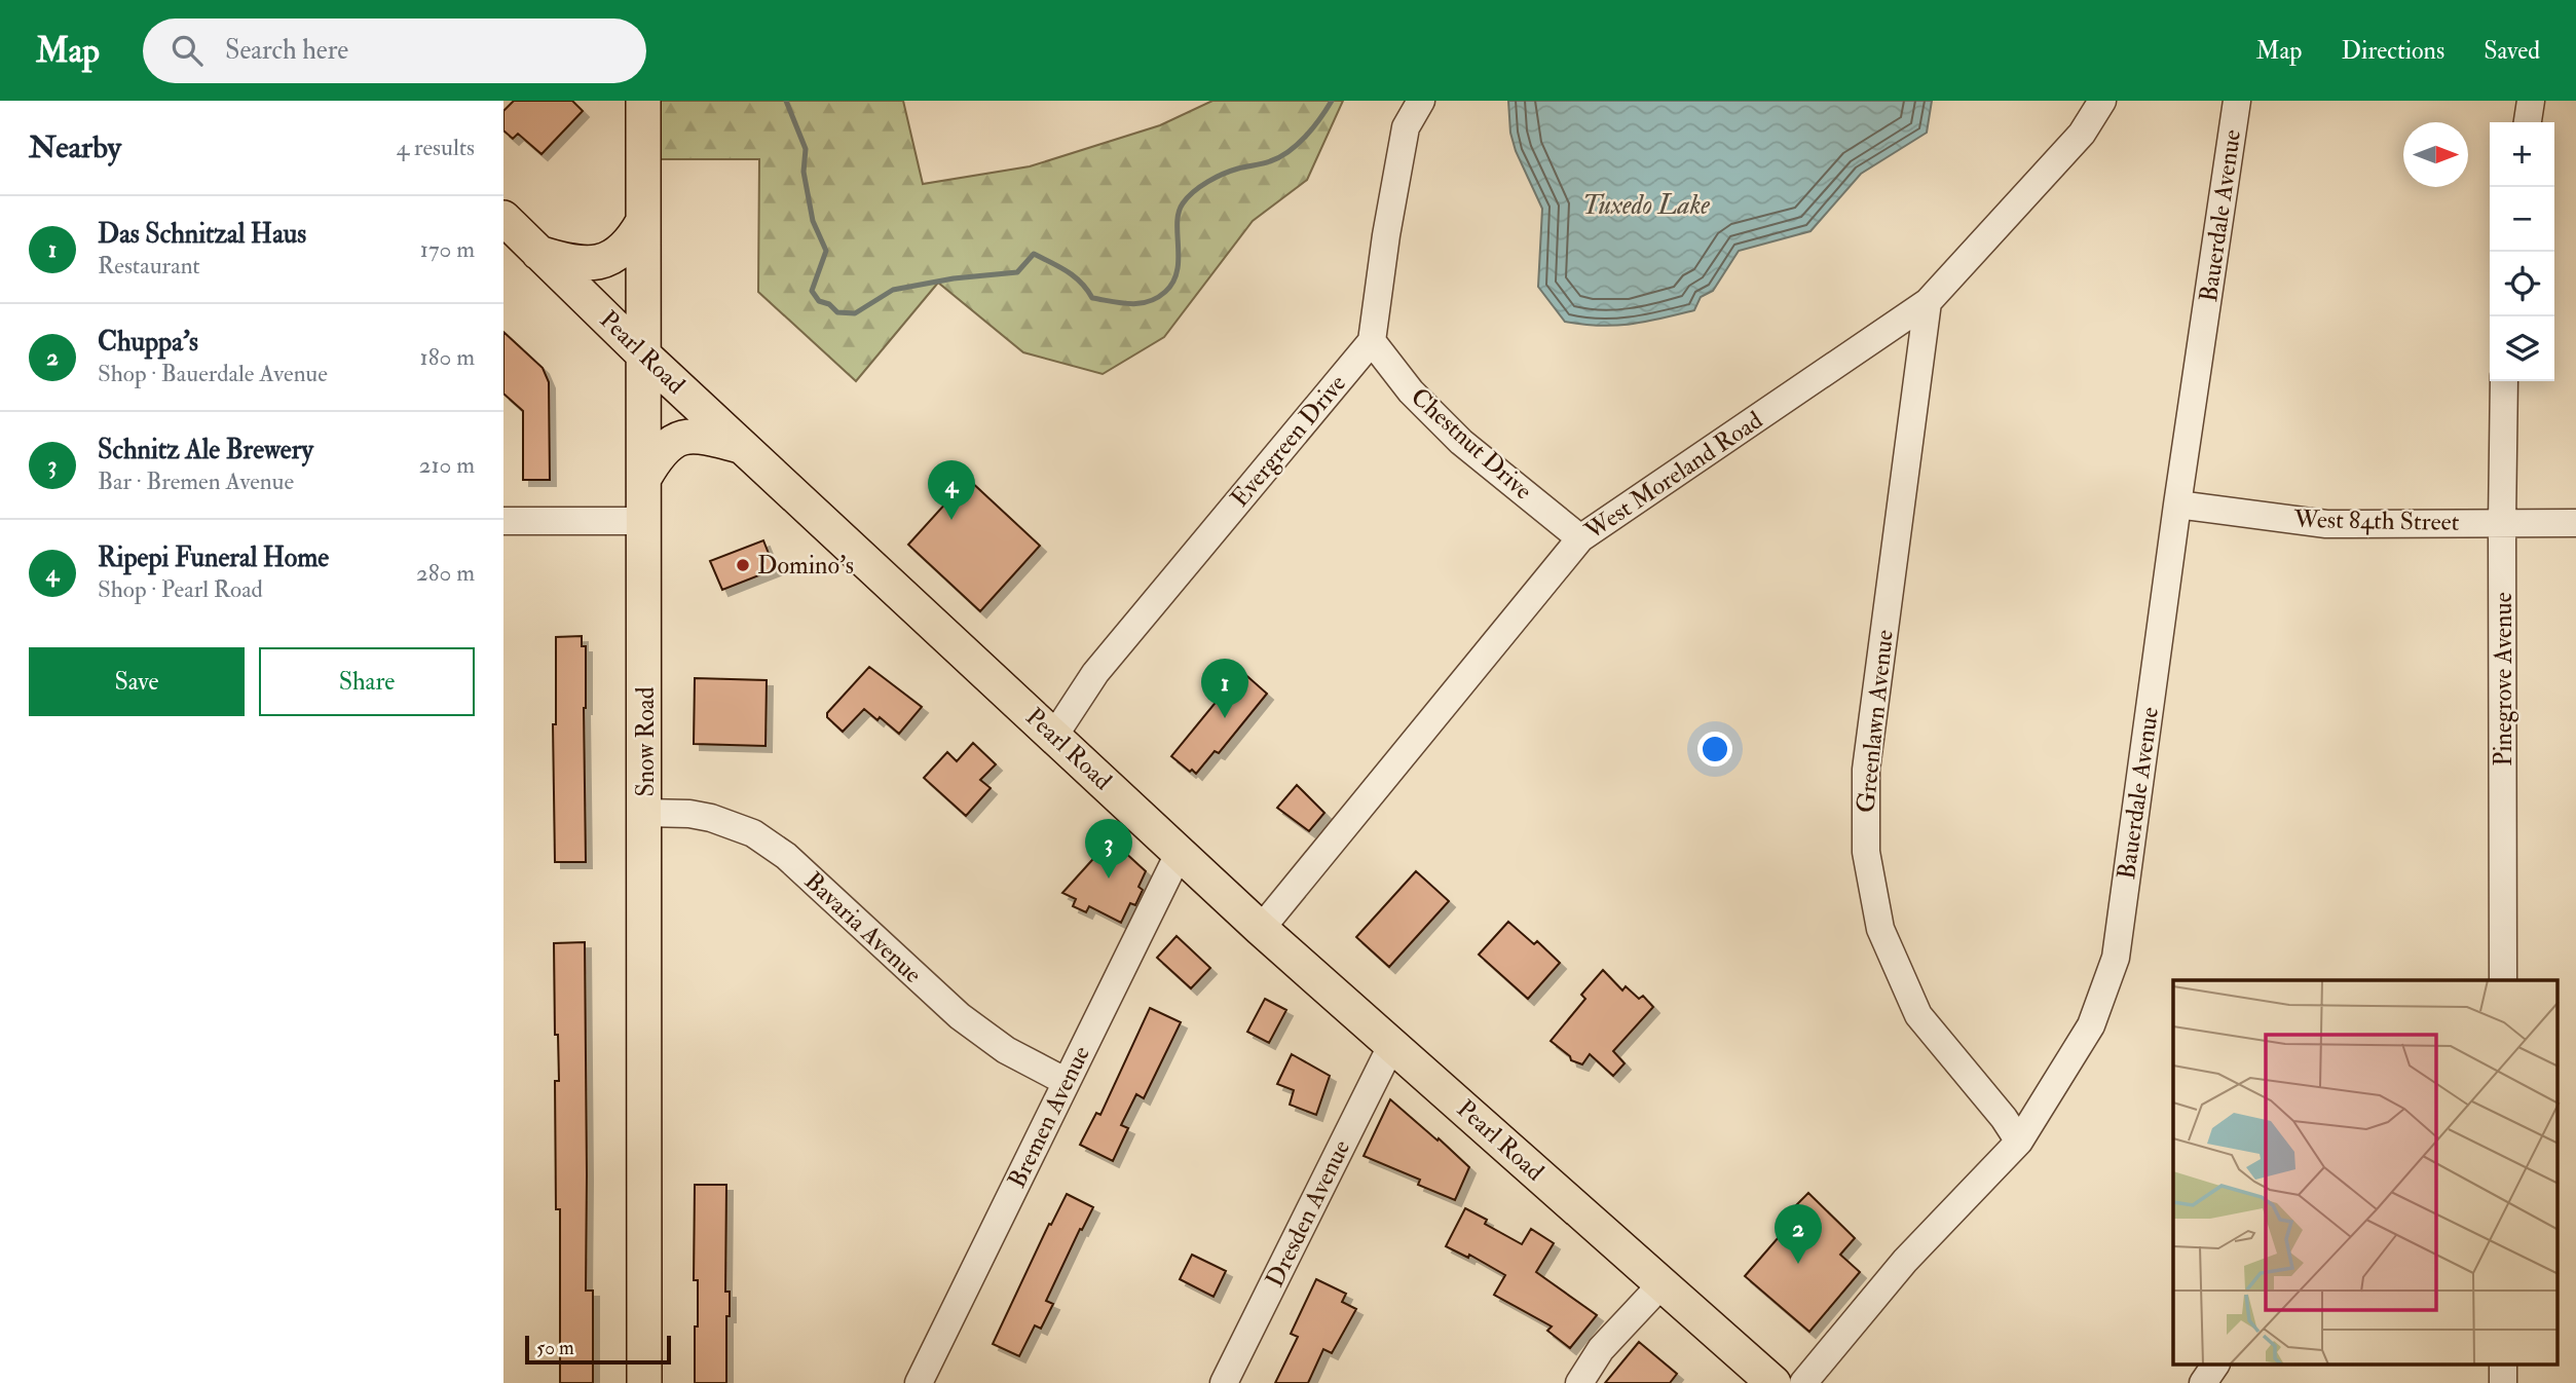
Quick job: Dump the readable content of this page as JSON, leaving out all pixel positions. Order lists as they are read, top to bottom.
{
  "streets": {
    "main road": ["Pearl Road", "Snow Road"],
    "street": [
      "Bauerdale Avenue",
      "Evergreen Drive",
      "Chestnut Drive",
      "West Moreland Road",
      "West 84th Street",
      "Pinegrove Avenue",
      "Greenlawn Avenue",
      "Bavaria Avenue",
      "Bremen Avenue",
      "Dresden Avenue"
    ]
  },
  "crossings": [
    ["Bauerdale Avenue", "West 84th Street"],
    ["Bauerdale Avenue", "Greenlawn Avenue"],
    ["Pearl Road", "Evergreen Drive"],
    ["Pearl Road", "West Moreland Road"],
    ["Pearl Road", "Snow Road"],
    ["Pearl Road", "Bremen Avenue"],
    ["Pearl Road", "Dresden Avenue"],
    ["Evergreen Drive", "Chestnut Drive"],
    ["Chestnut Drive", "West Moreland Road"],
    ["West Moreland Road", "Greenlawn Avenue"],
    ["West 84th Street", "Pinegrove Avenue"],
    ["Snow Road", "Bavaria Avenue"],
    ["Bavaria Avenue", "Bremen Avenue"]
  ],
  "water": ["Tuxedo Lake"],
  "places": ["Domino's"],
  "scale_bar": "50 m",
  "north": "right",
  "page": {
    "header": "Map",
    "search": "Search here",
    "nav": ["Map", "Directions", "Saved"],
    "heading": ["Nearby", "4 results"],
    "map_buttons": ["+", "−"],
    "list": [
      {
        "mark": "1",
        "name": "Das Schnitzal Haus",
        "note": "Restaurant",
        "value": "170 m"
      },
      {
        "mark": "2",
        "name": "Chuppa's",
        "note": "Shop · Bauerdale Avenue",
        "value": "180 m"
      },
      {
        "mark": "3",
        "name": "Schnitz Ale Brewery",
        "note": "Bar · Bremen Avenue",
        "value": "210 m"
      },
      {
        "mark": "4",
        "name": "Ripepi Funeral Home",
        "note": "Shop · Pearl Road",
        "value": "280 m"
      }
    ],
    "pins": [
      "4",
      "1",
      "3",
      "2"
    ],
    "buttons": ["Save", "Share"],
    "scale": "50 m"
  }
}
